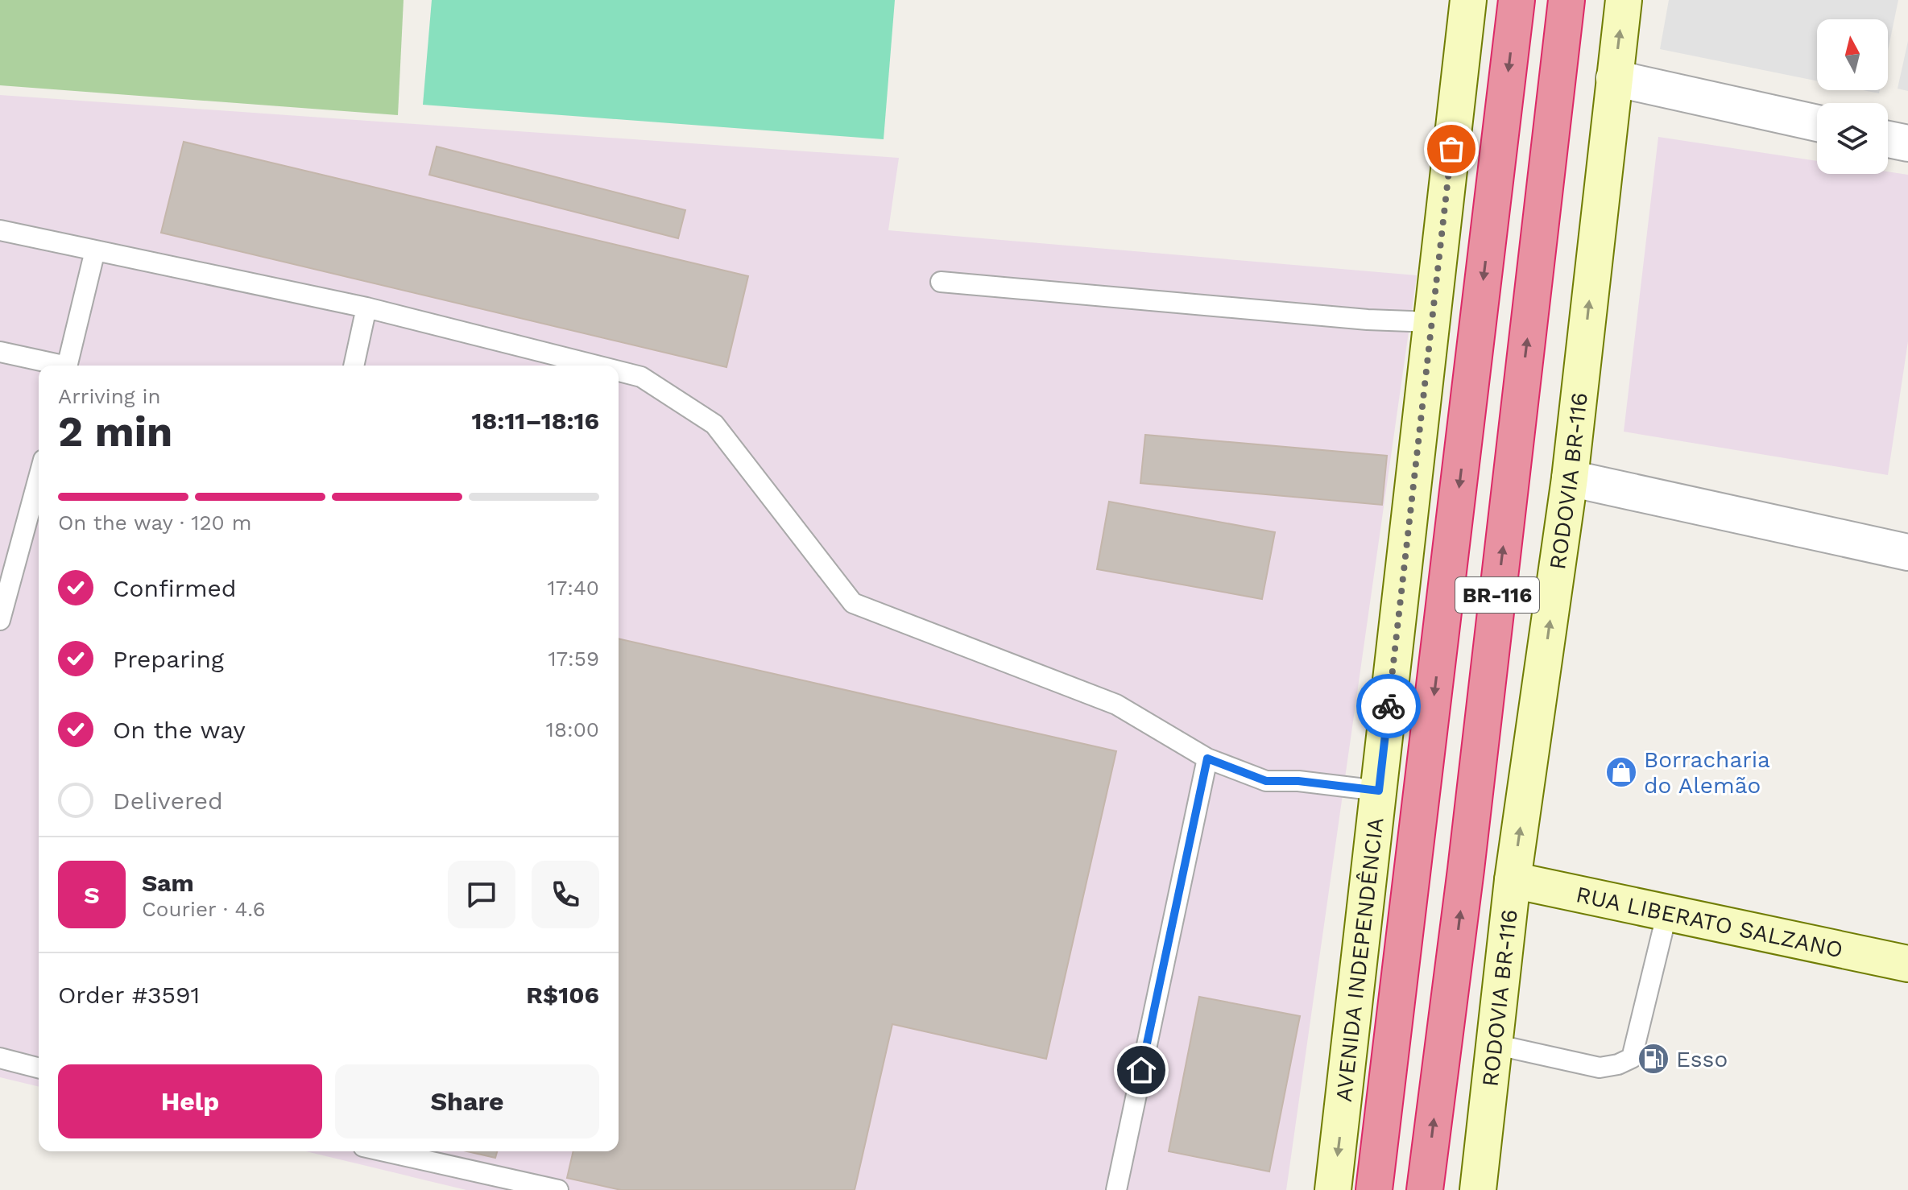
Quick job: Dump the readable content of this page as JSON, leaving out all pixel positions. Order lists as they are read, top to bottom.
{
  "streets": {
    "highway": ["BR-116"],
    "main road": ["RODOVIA BR-116", "RUA LIBERATO SALZANO", "AVENIDA INDEPENDÊNCIA"]
  },
  "crossings": [
    ["RODOVIA BR-116", "RUA LIBERATO SALZANO"]
  ],
  "one_way": ["RODOVIA BR-116"],
  "places": {
    "shop": ["Borracharia do Alemão"],
    "fuel station": ["Esso"]
  },
  "north": "top",
  "page": {
    "heading": ["2 min", "Arriving in", "18:11–18:16"],
    "panel": [
      "Sam",
      "Courier · 4.6",
      "Order #3591",
      "R$106"
    ],
    "bar": "On the way · 120 m",
    "list": [
      ["Confirmed", "17:40"],
      ["Preparing", "17:59"],
      ["On the way", "18:00"],
      "Delivered"
    ],
    "round": "S",
    "buttons": ["Help", "Share"]
  }
}
